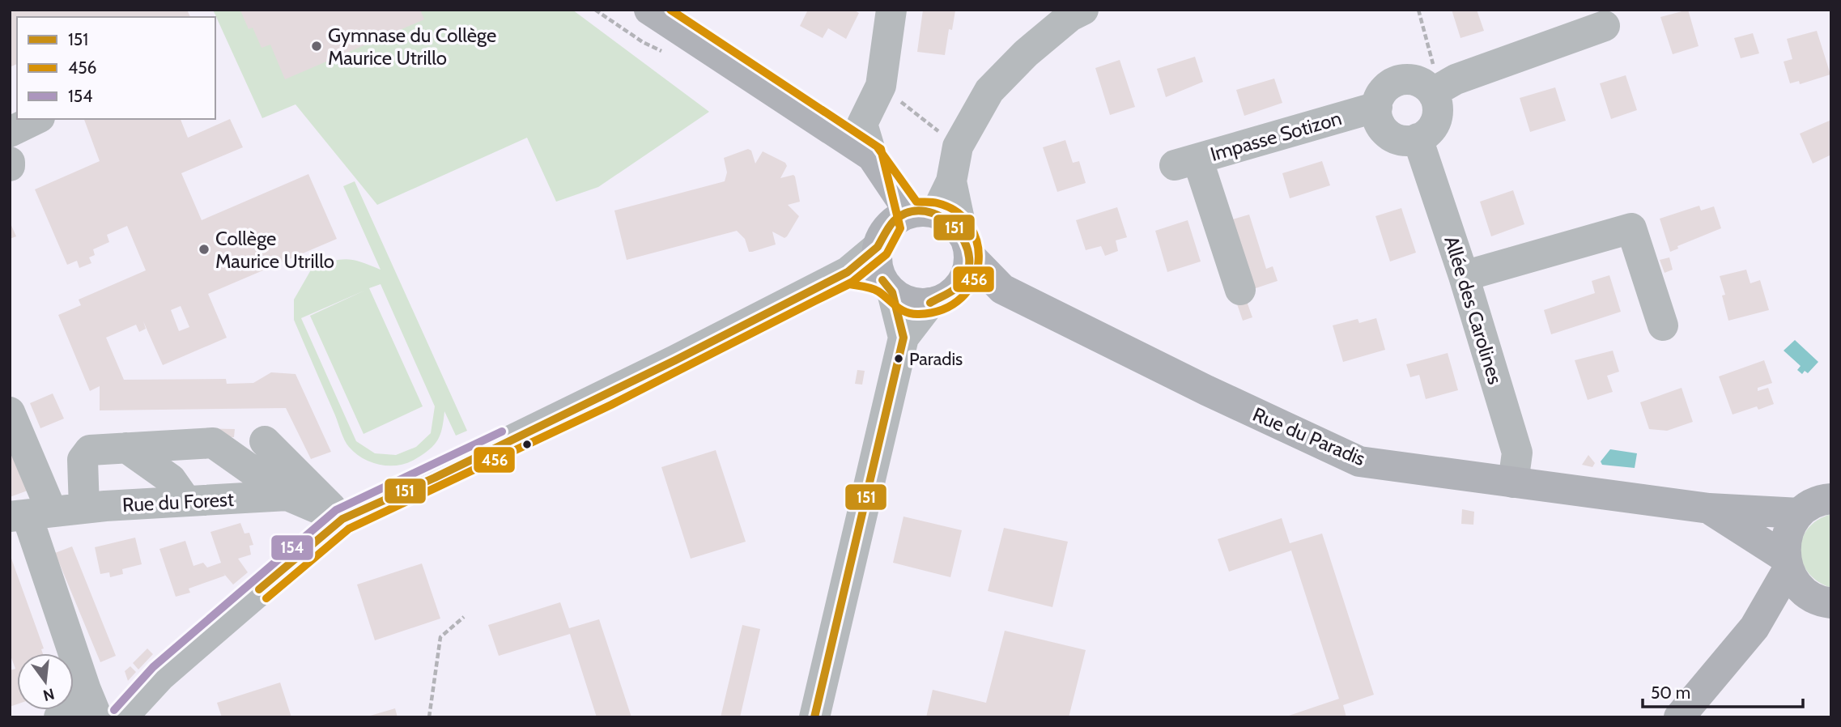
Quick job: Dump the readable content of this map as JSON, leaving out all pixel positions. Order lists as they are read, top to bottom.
{
  "streets": {
    "main road": ["Rue du Paradis"],
    "street": ["Impasse Sotizon", "Allée des Carolines", "Rue du Forest"]
  },
  "crossings": [
    ["Impasse Sotizon", "Allée des Carolines"],
    ["Allée des Carolines", "Rue du Paradis"]
  ],
  "places": ["Gymnase du Collège Maurice Utrillo", "Collège Maurice Utrillo", "Paradis"],
  "lines": ["transit line 456", "transit line 151", "transit line 154"],
  "legend": ["151", "456", "154"],
  "scale_bar": "50 m",
  "north": "bottom"
}
